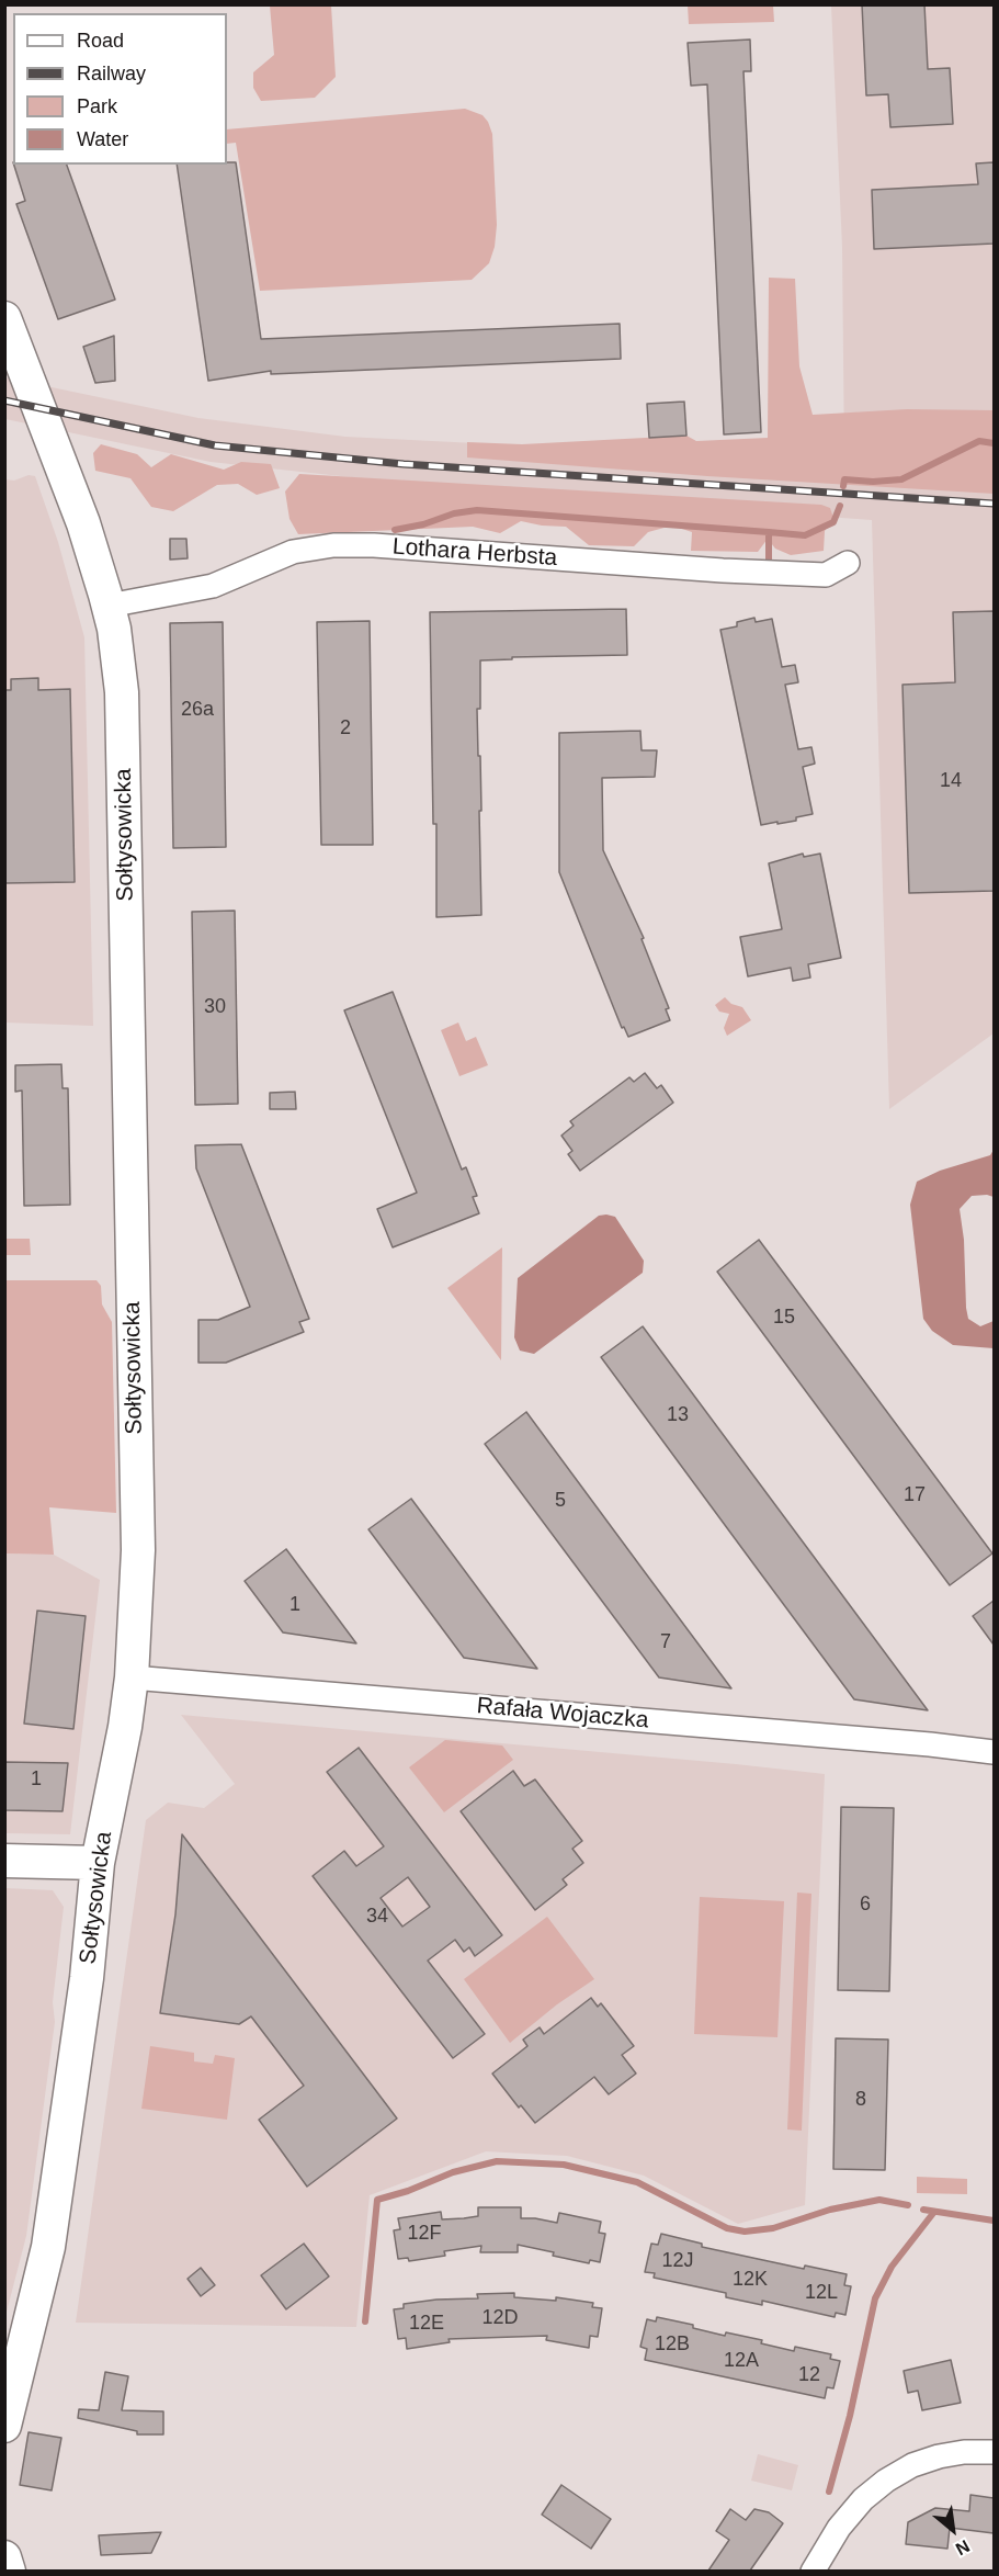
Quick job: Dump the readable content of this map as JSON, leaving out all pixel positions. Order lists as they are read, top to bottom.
{
  "streets": {
    "street": ["Lothara Herbsta", "Sołtysowicka", "Rafała Wojaczka"]
  },
  "crossings": [
    ["Lothara Herbsta", "Sołtysowicka"],
    ["Sołtysowicka", "Rafała Wojaczka"]
  ],
  "house_numbers": [
    "26a",
    "2",
    "14",
    "30",
    "15",
    "13",
    "17",
    "5",
    "1",
    "7",
    "1",
    "6",
    "34",
    "8",
    "12F",
    "12J",
    "12K",
    "12L",
    "12D",
    "12E",
    "12B",
    "12A",
    "12"
  ],
  "legend": [
    "Road",
    "Railway",
    "Park",
    "Water"
  ],
  "north": "bottom right"
}
